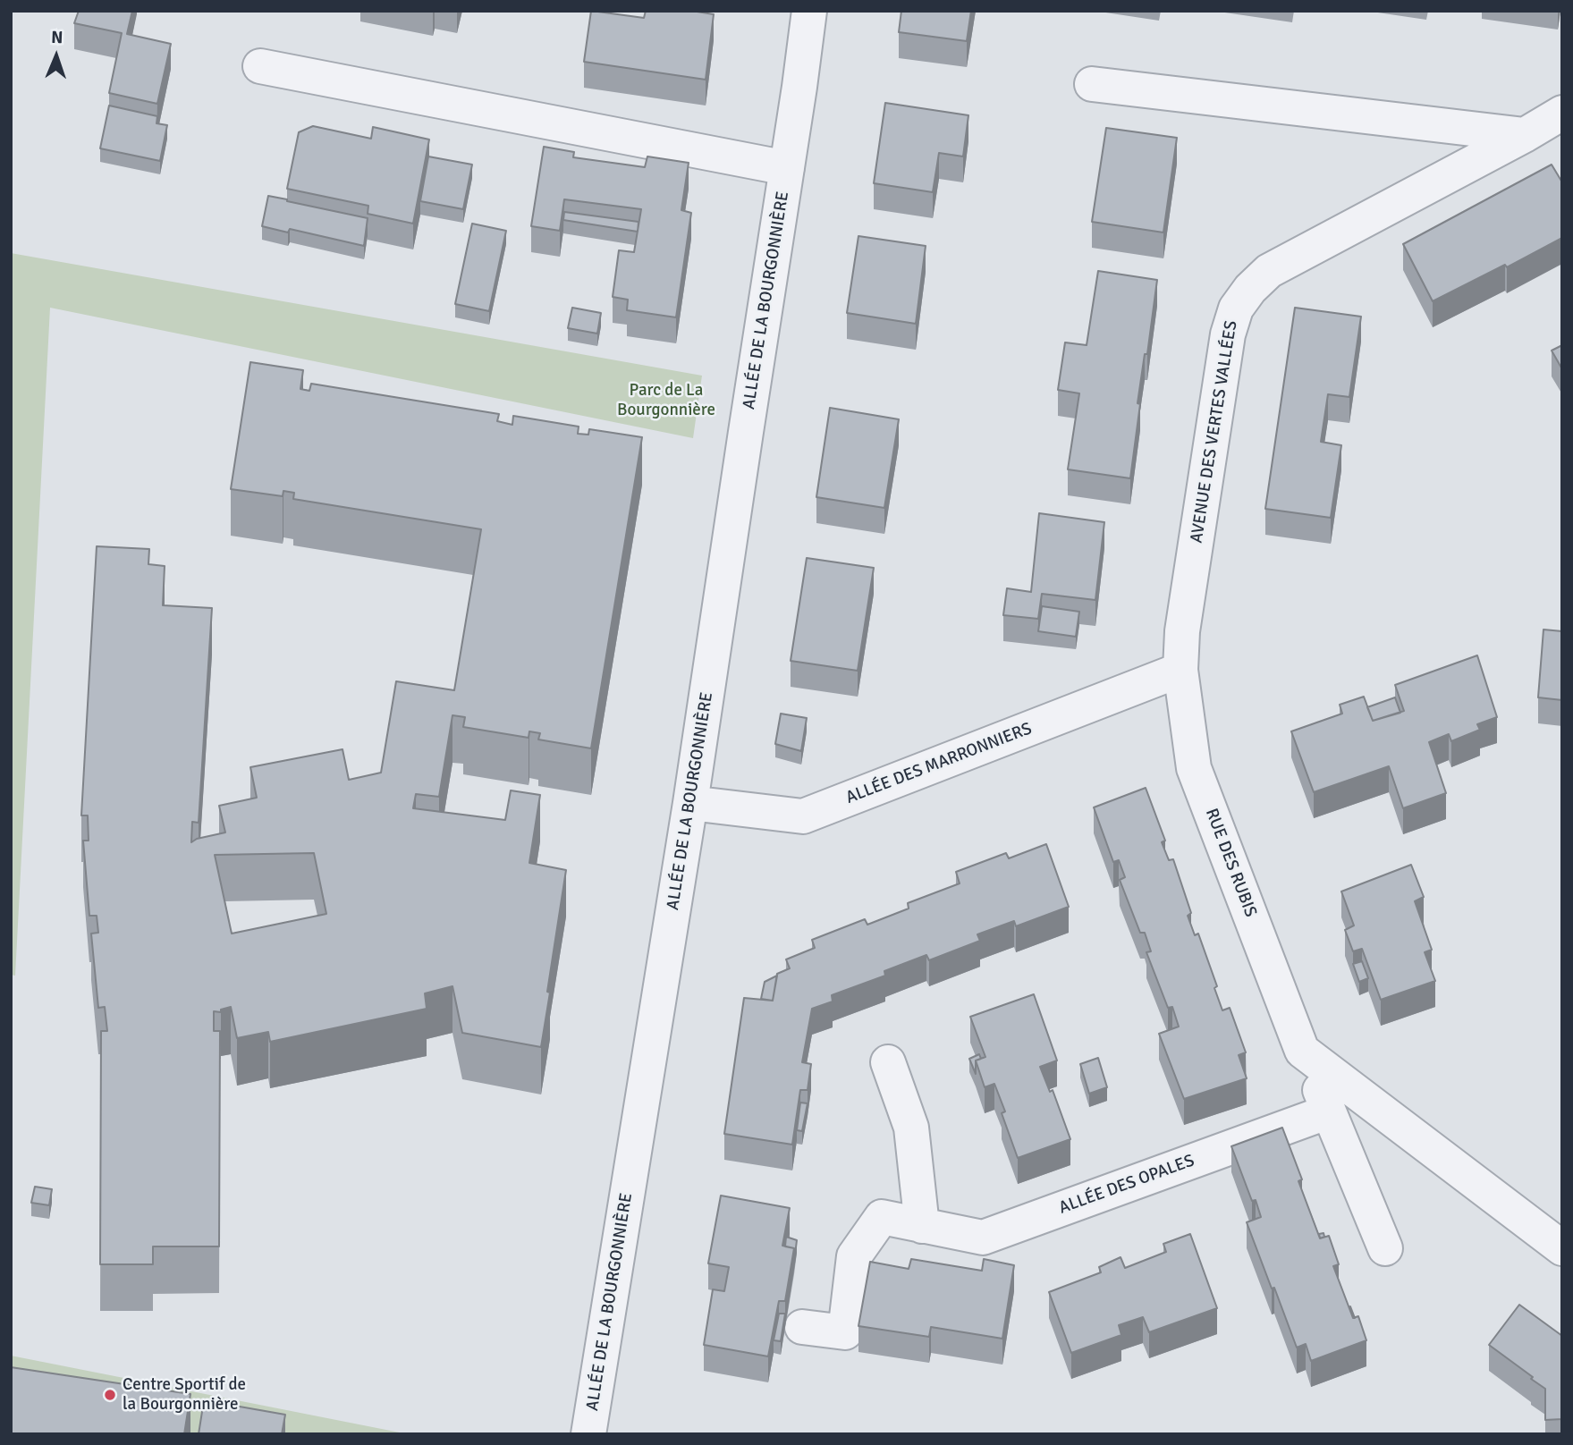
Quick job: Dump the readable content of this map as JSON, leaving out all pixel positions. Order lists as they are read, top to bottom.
{
  "streets": {
    "street": [
      "ALLÉE DE LA BOURGONNIÈRE",
      "AVENUE DES VERTES VALLÉES",
      "ALLÉE DES MARRONNIERS",
      "RUE DES RUBIS",
      "ALLÉE DES OPALES"
    ]
  },
  "crossings": [
    ["ALLÉE DE LA BOURGONNIÈRE", "ALLÉE DES MARRONNIERS"],
    ["AVENUE DES VERTES VALLÉES", "ALLÉE DES MARRONNIERS"],
    ["AVENUE DES VERTES VALLÉES", "RUE DES RUBIS"],
    ["ALLÉE DES MARRONNIERS", "RUE DES RUBIS"],
    ["RUE DES RUBIS", "ALLÉE DES OPALES"]
  ],
  "parks": ["Parc de La Bourgonnière"],
  "places": ["Centre Sportif de la Bourgonnière"],
  "north": "top"
}
